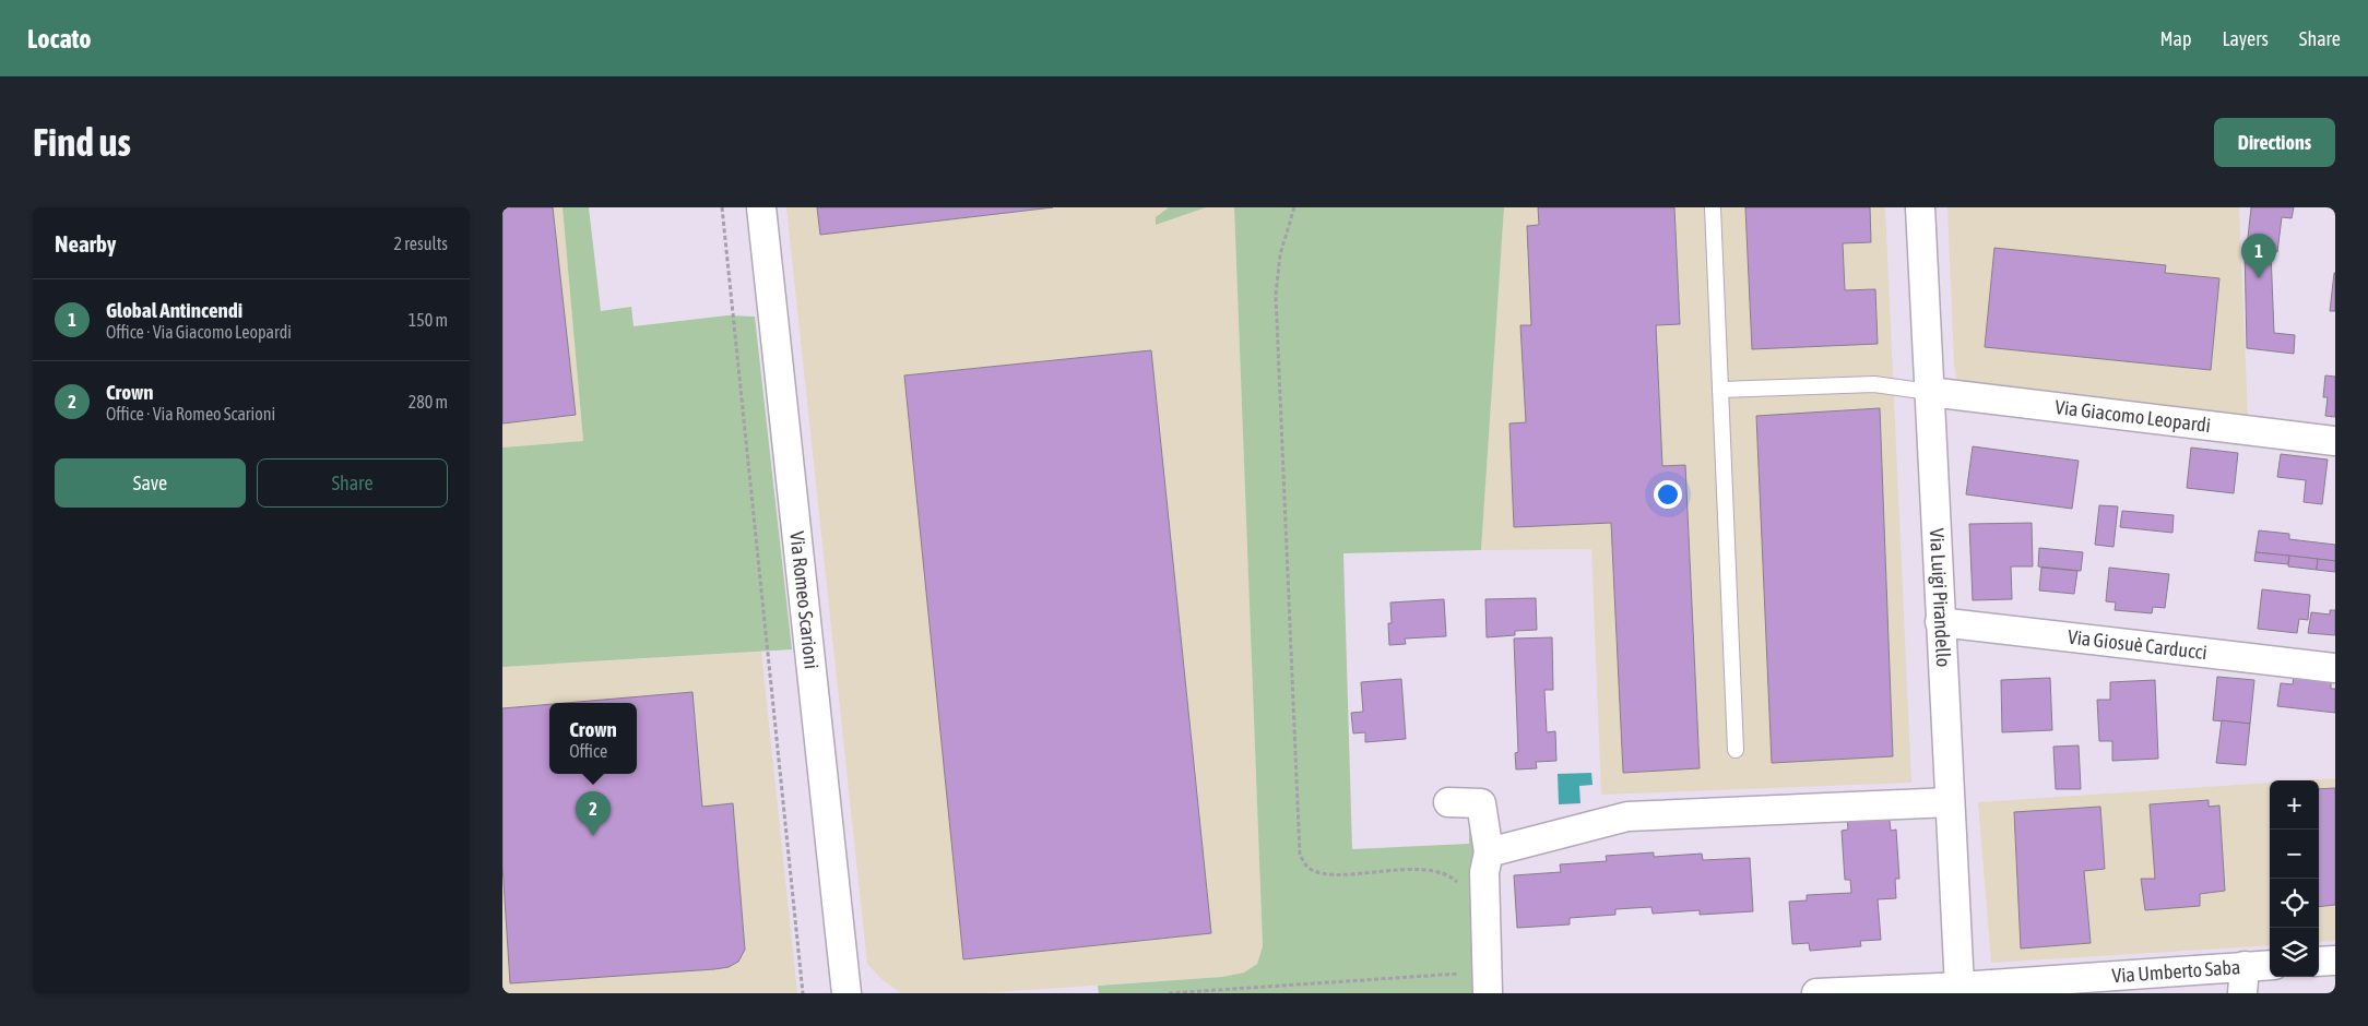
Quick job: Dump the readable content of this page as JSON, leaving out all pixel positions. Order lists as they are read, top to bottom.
{
  "streets": {
    "street": [
      "Via Giacomo Leopardi",
      "Via Luigi Pirandello",
      "Via Romeo Scarioni",
      "Via Giosuè Carducci",
      "Via Umberto Saba"
    ]
  },
  "crossings": [
    ["Via Giacomo Leopardi", "Via Luigi Pirandello"],
    ["Via Luigi Pirandello", "Via Giosuè Carducci"],
    ["Via Luigi Pirandello", "Via Umberto Saba"]
  ],
  "page": {
    "header": "Locato",
    "nav": ["Map", "Layers", "Share"],
    "buttons": [
      "Directions",
      ["Save", "Share"]
    ],
    "title": "Find us",
    "heading": ["Nearby", "2 results"],
    "pins": ["1", "2"],
    "list": [
      {
        "mark": "1",
        "name": "Global Antincendi",
        "note": "Office · Via Giacomo Leopardi",
        "value": "150 m"
      },
      {
        "mark": "2",
        "name": "Crown",
        "note": "Office · Via Romeo Scarioni",
        "value": "280 m"
      }
    ],
    "popup": ["Crown", "Office"],
    "map_buttons": ["+", "−"]
  }
}
